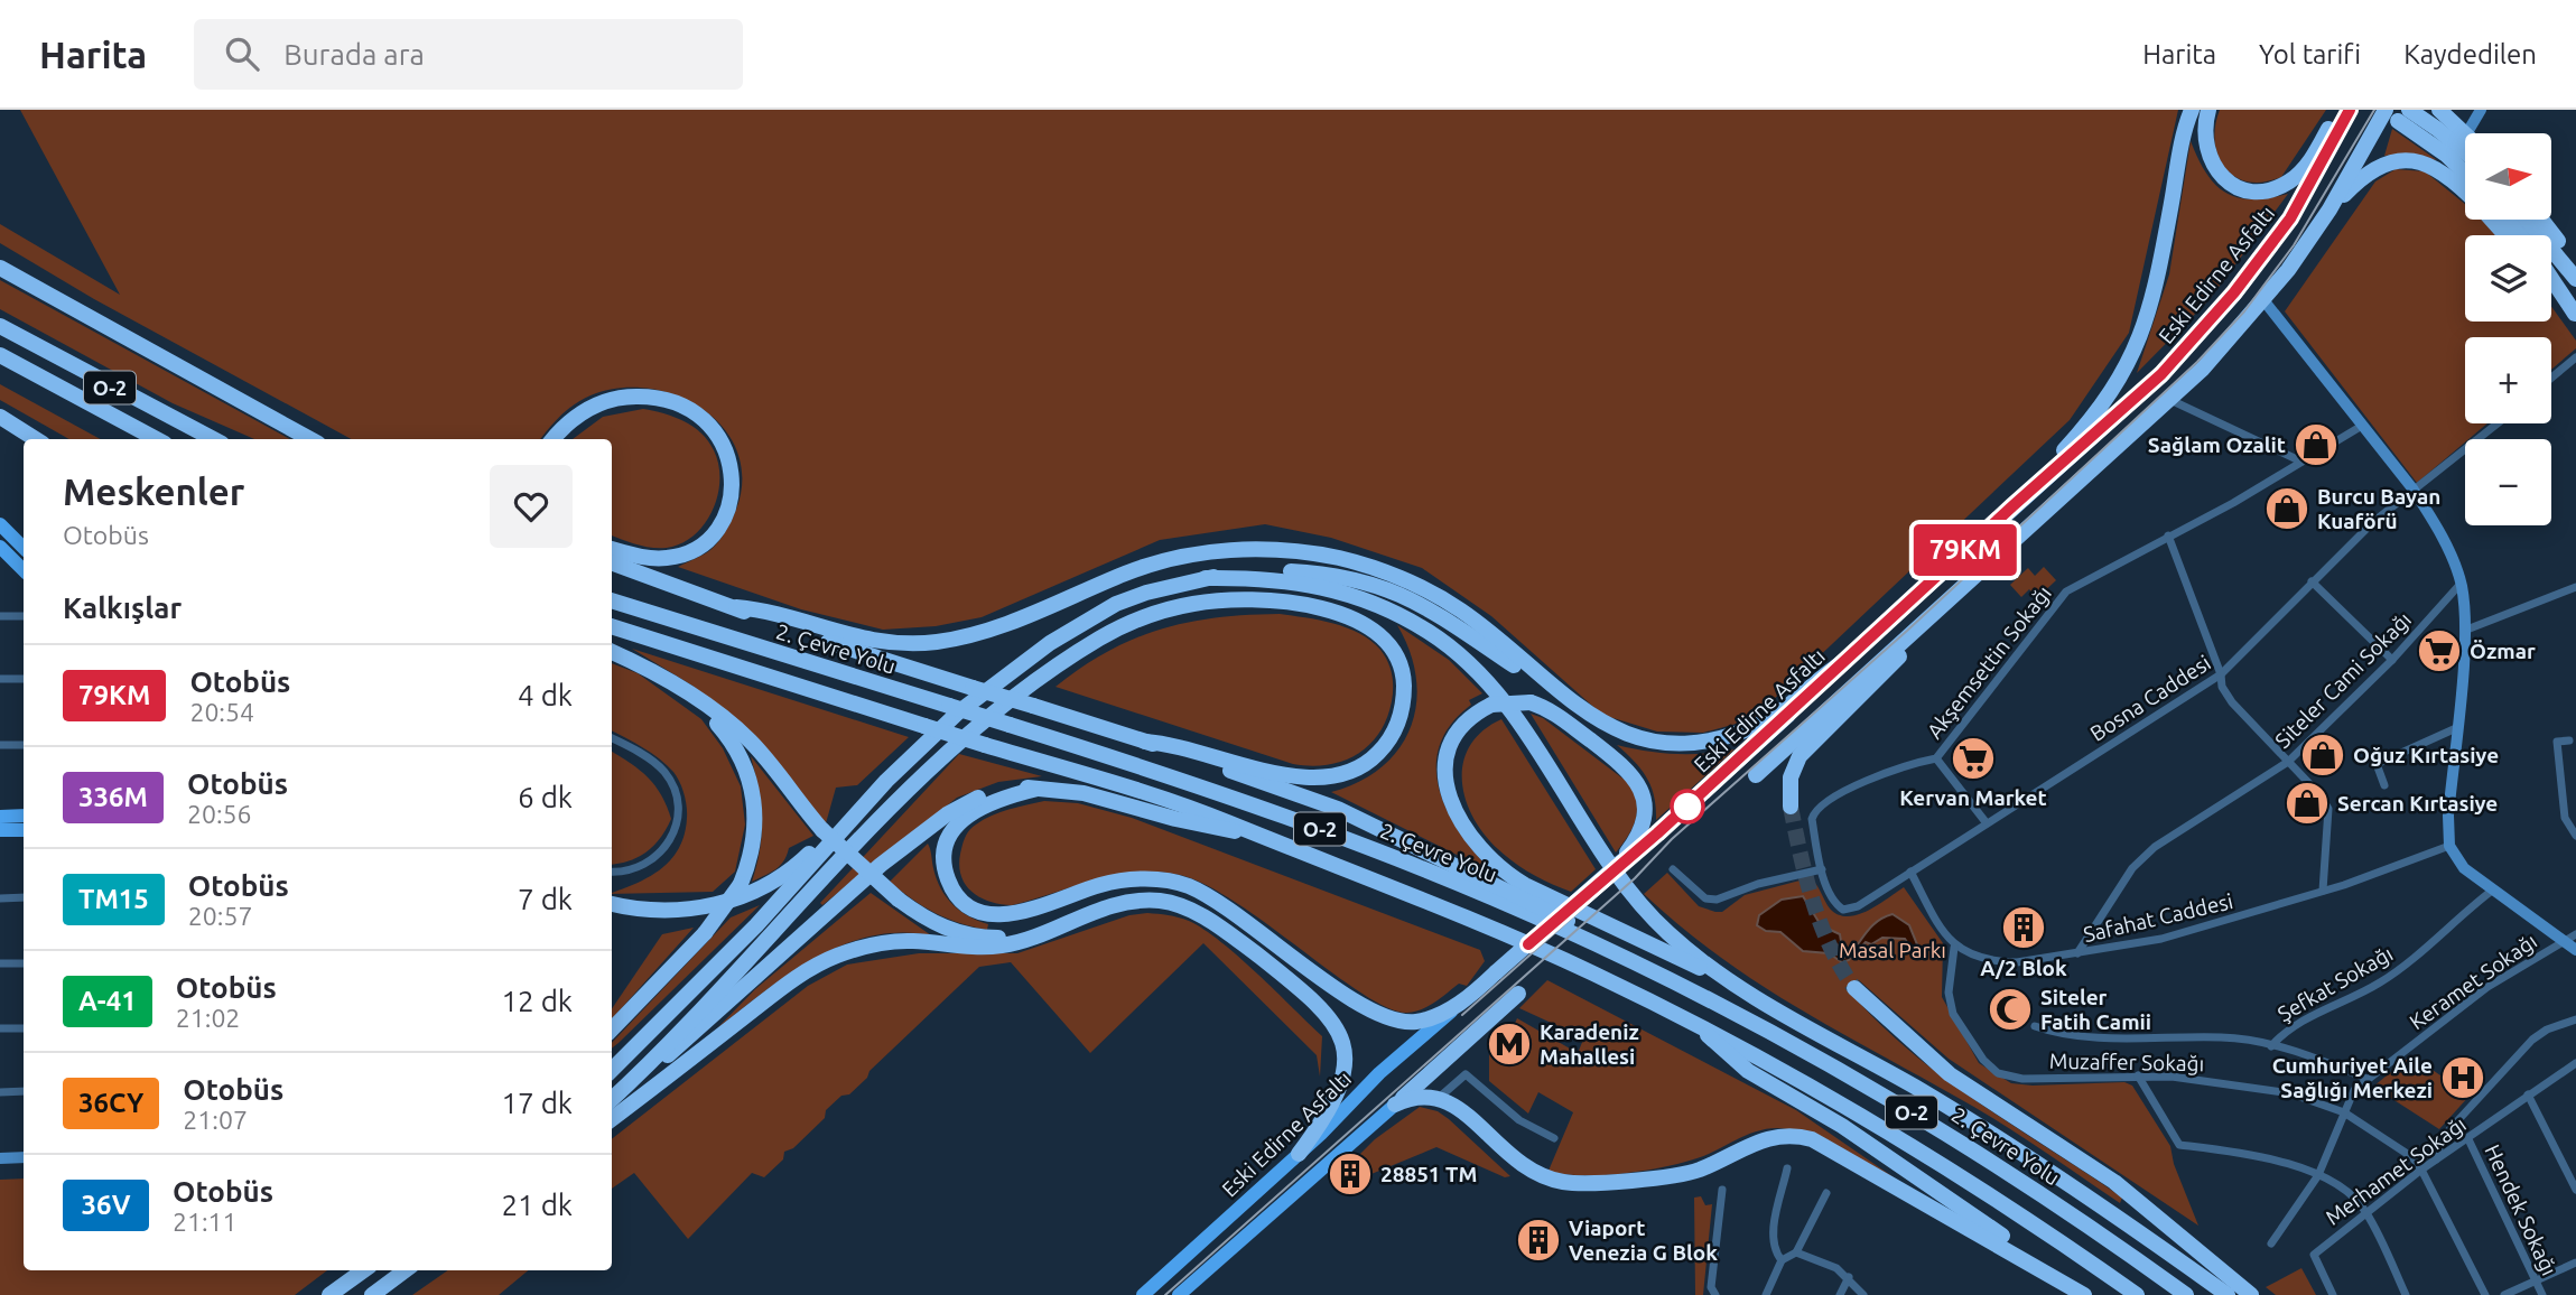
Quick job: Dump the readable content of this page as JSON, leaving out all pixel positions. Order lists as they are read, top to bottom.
{
  "streets": {
    "highway": ["Eski Edirne Asfaltı", "O-2", "2. Çevre Yolu"],
    "street": [
      "Akşemsettin Sokağı",
      "Siteler Cami Sokağı",
      "Bosna Caddesi",
      "Safahat Caddesi",
      "Keramet Sokağı",
      "Şefkat Sokağı",
      "Muzaffer Sokağı",
      "Merhamet Sokağı",
      "Hendek Sokağı"
    ]
  },
  "crossings": [
    ["Akşemsettin Sokağı", "Bosna Caddesi"],
    ["Siteler Cami Sokağı", "Safahat Caddesi"],
    ["Safahat Caddesi", "Muzaffer Sokağı"],
    ["Keramet Sokağı", "Muzaffer Sokağı"],
    ["Muzaffer Sokağı", "Merhamet Sokağı"],
    ["Merhamet Sokağı", "Hendek Sokağı"]
  ],
  "parks": ["Masal Parkı"],
  "places": {
    "shop": [
      "Sağlam Ozalit",
      "Burcu Bayan Kuaförü",
      "Oğuz Kırtasiye",
      "Sercan Kırtasiye"
    ],
    "supermarket": ["Özmar", "Kervan Market"],
    "building": ["A/2 Blok", "28851 TM", "Viaport Venezia G Blok"],
    "mosque": ["Siteler Fatih Camii"],
    "metro station": ["Karadeniz Mahallesi"],
    "hospital": ["Cumhuriyet Aile Sağlığı Merkezi"]
  },
  "lines": ["bus line 79KM"],
  "north": "right",
  "page": {
    "header": "Harita",
    "search": "Burada ara",
    "nav": ["Harita", "Yol tarifi", "Kaydedilen"],
    "on_map": "79KM",
    "map_buttons": ["+", "−"],
    "heading": [
      ["Meskenler", "Otobüs"],
      "Kalkışlar"
    ],
    "list": [
      {
        "mark": "79KM",
        "name": "Otobüs",
        "note": "20:54",
        "value": "4 dk"
      },
      {
        "mark": "336M",
        "name": "Otobüs",
        "note": "20:56",
        "value": "6 dk"
      },
      {
        "mark": "TM15",
        "name": "Otobüs",
        "note": "20:57",
        "value": "7 dk"
      },
      {
        "mark": "A-41",
        "name": "Otobüs",
        "note": "21:02",
        "value": "12 dk"
      },
      {
        "mark": "36CY",
        "name": "Otobüs",
        "note": "21:07",
        "value": "17 dk"
      },
      {
        "mark": "36V",
        "name": "Otobüs",
        "note": "21:11",
        "value": "21 dk"
      }
    ]
  }
}
